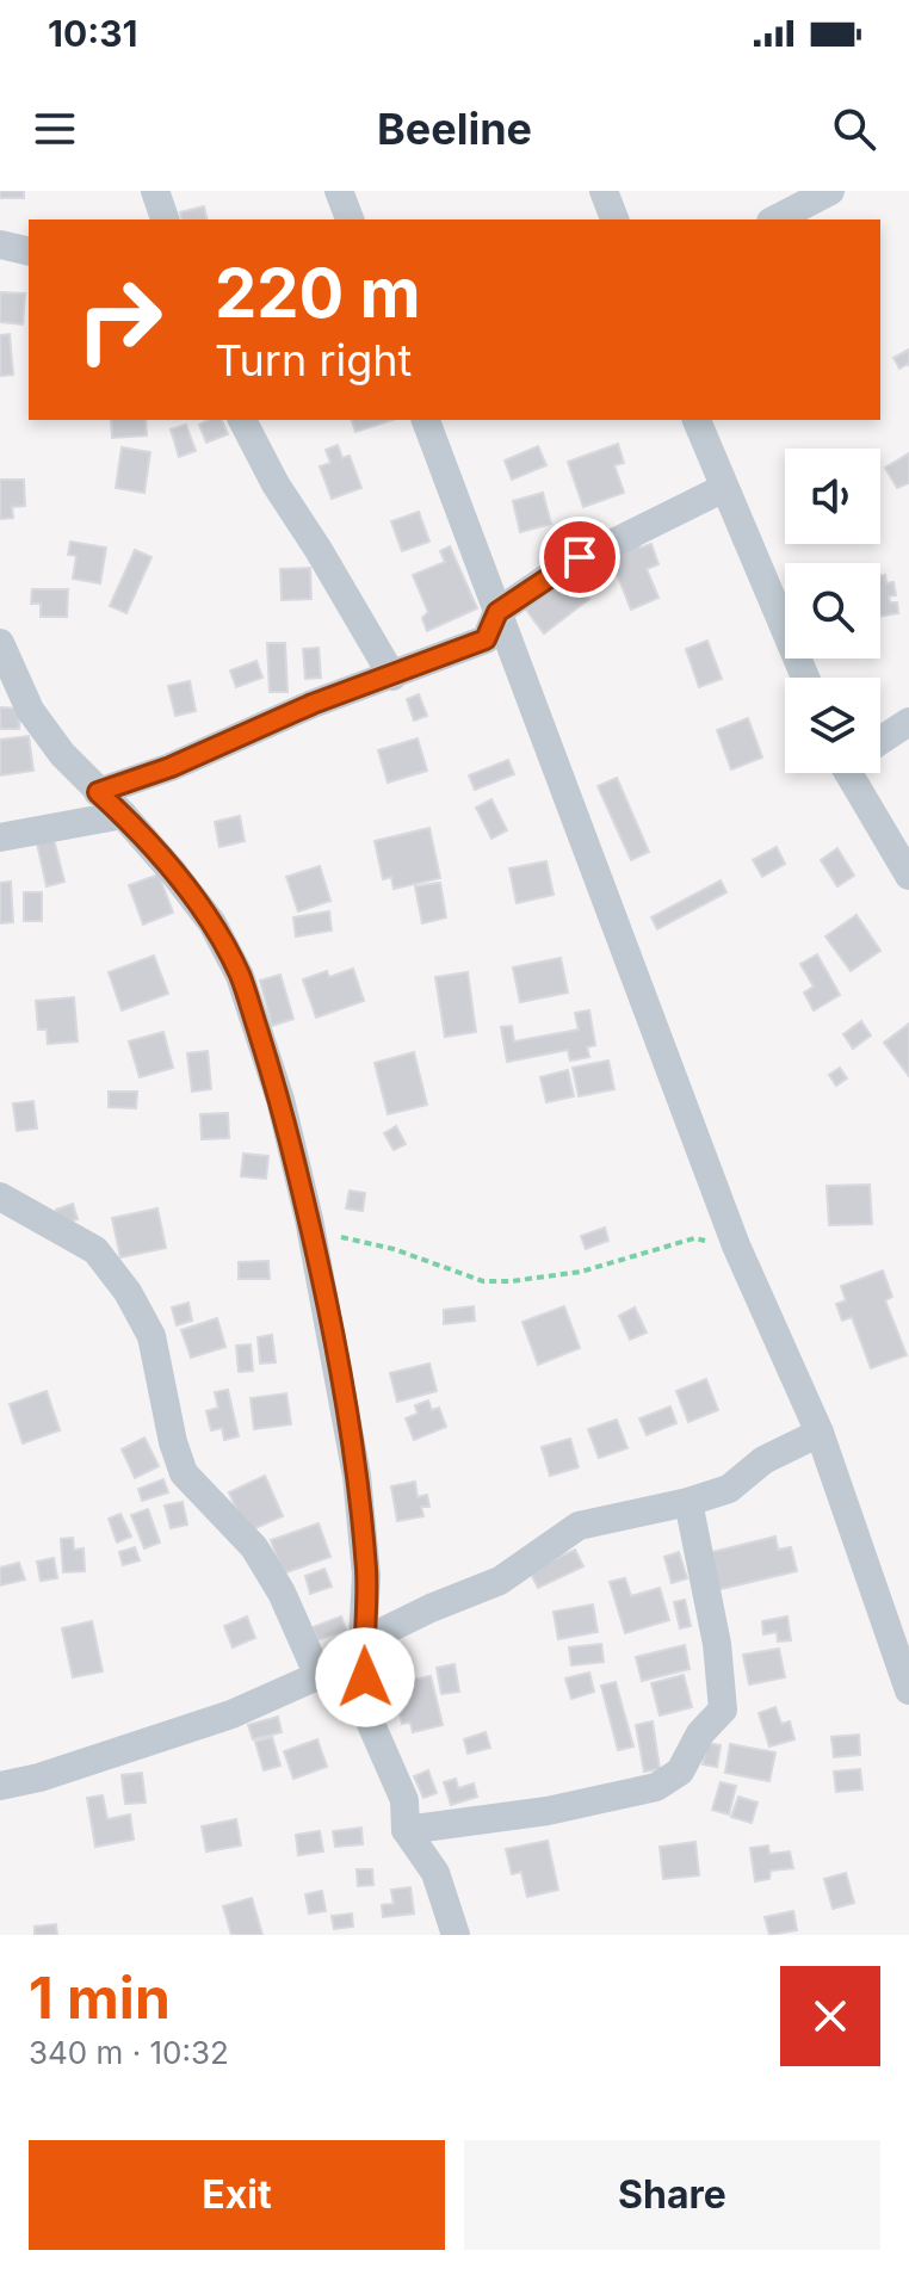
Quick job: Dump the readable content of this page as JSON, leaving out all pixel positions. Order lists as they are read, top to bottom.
{
  "page": {
    "status": "10:31",
    "header": "Beeline",
    "turn": ["220 m", "Turn right"],
    "heading": ["1 min", "340 m · 10:32"],
    "buttons": ["Exit", "Share"]
  }
}
